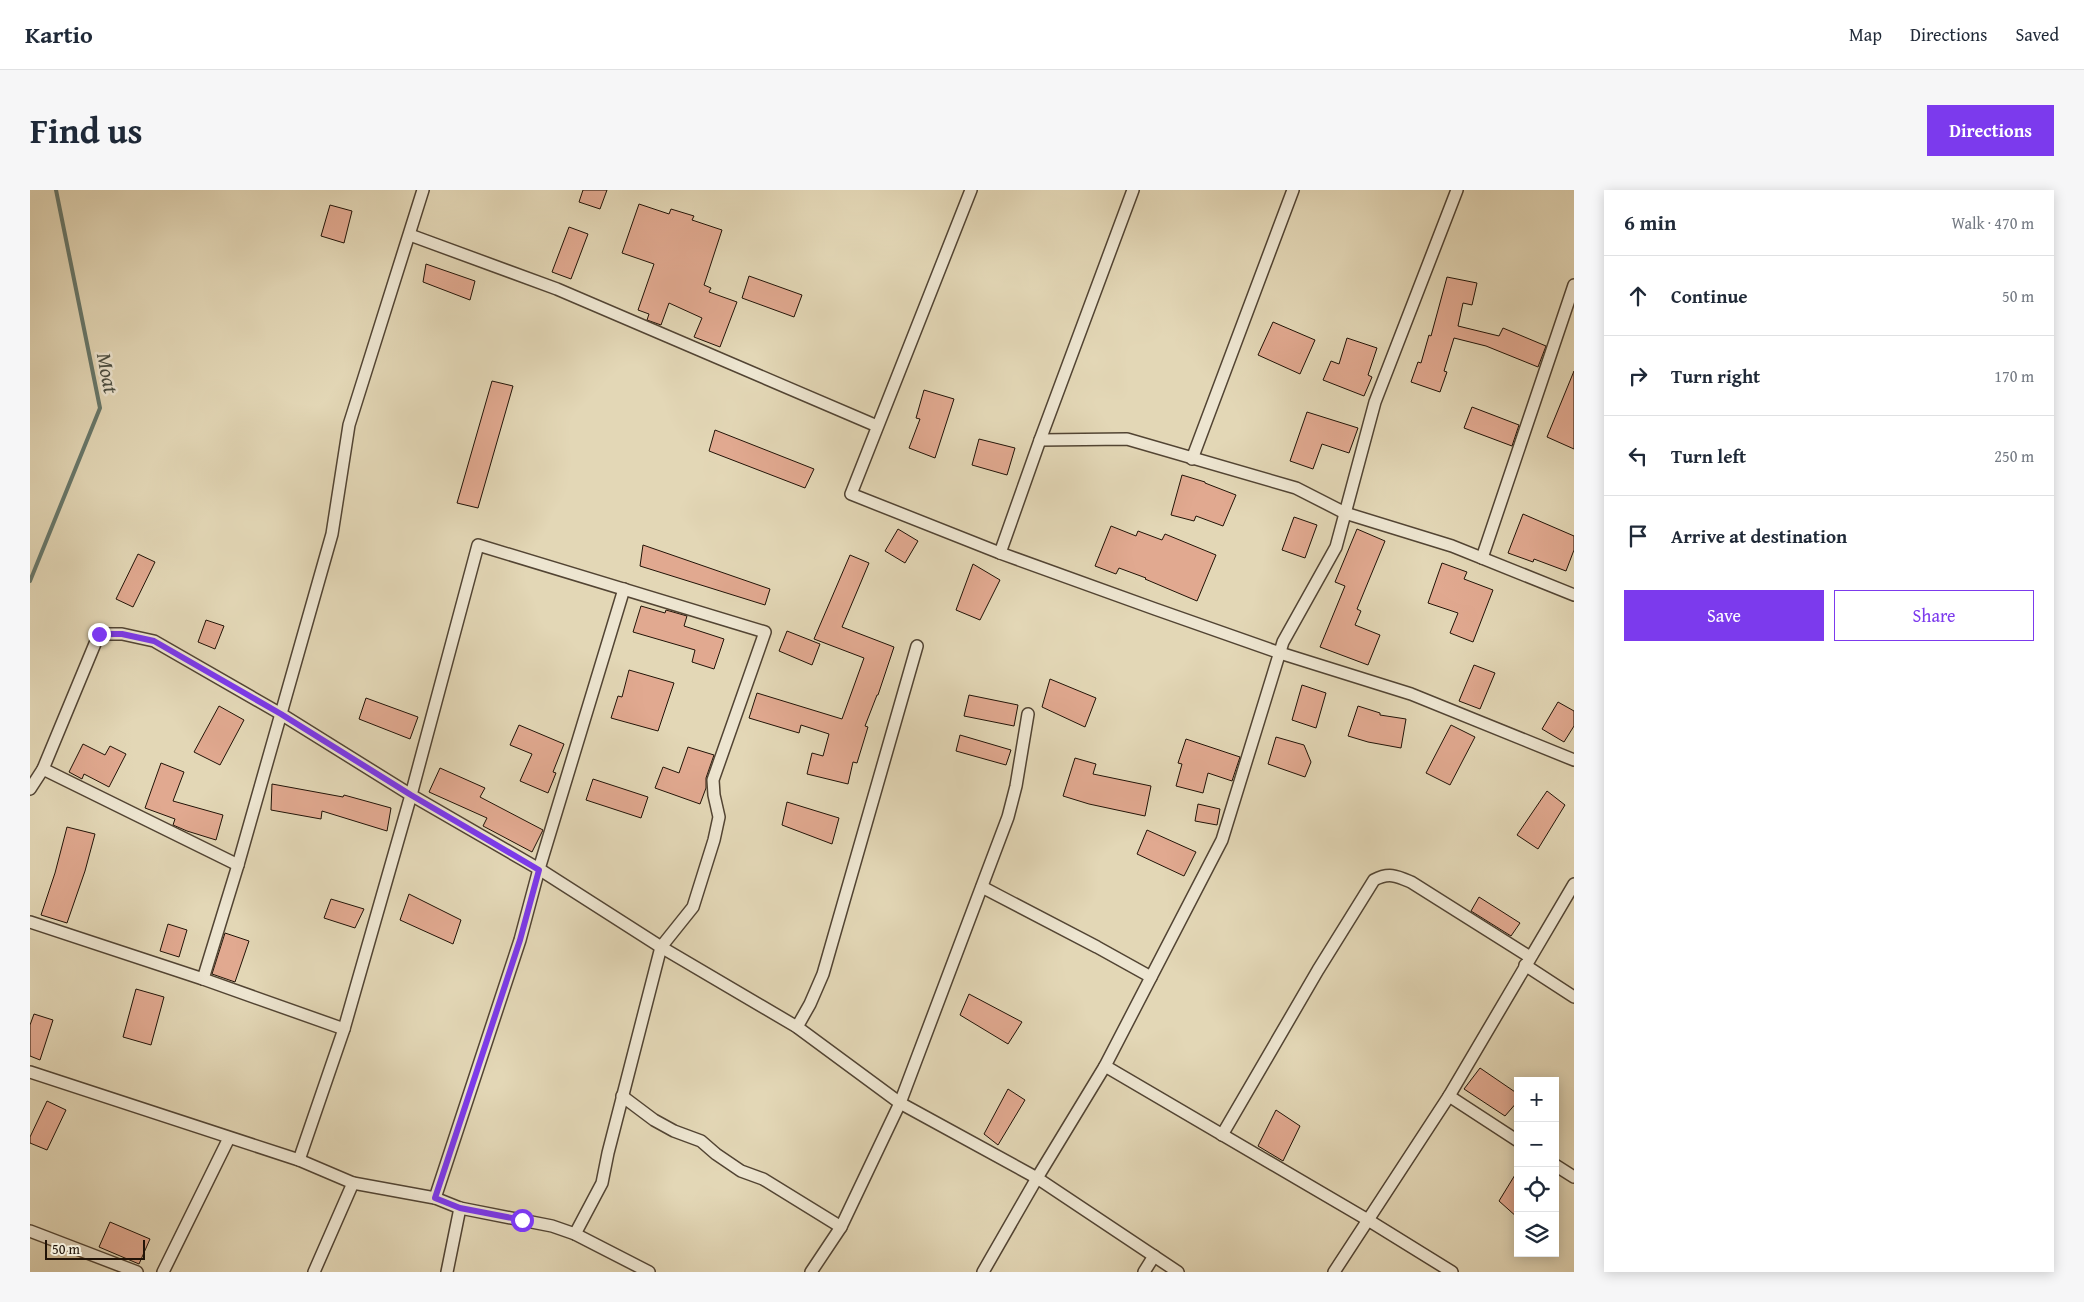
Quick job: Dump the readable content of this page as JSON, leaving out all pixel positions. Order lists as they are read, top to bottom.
{
  "water": ["Moat"],
  "scale_bar": "50 m",
  "page": {
    "header": "Kartio",
    "nav": ["Map", "Directions", "Saved"],
    "title": "Find us",
    "buttons": [
      "Directions",
      ["Save", "Share"]
    ],
    "heading": ["6 min", "Walk · 470 m"],
    "list": [
      ["Continue", "50 m"],
      ["Turn right", "170 m"],
      ["Turn left", "250 m"],
      "Arrive at destination"
    ],
    "map_buttons": ["+", "−"],
    "scale": "50 m"
  }
}
